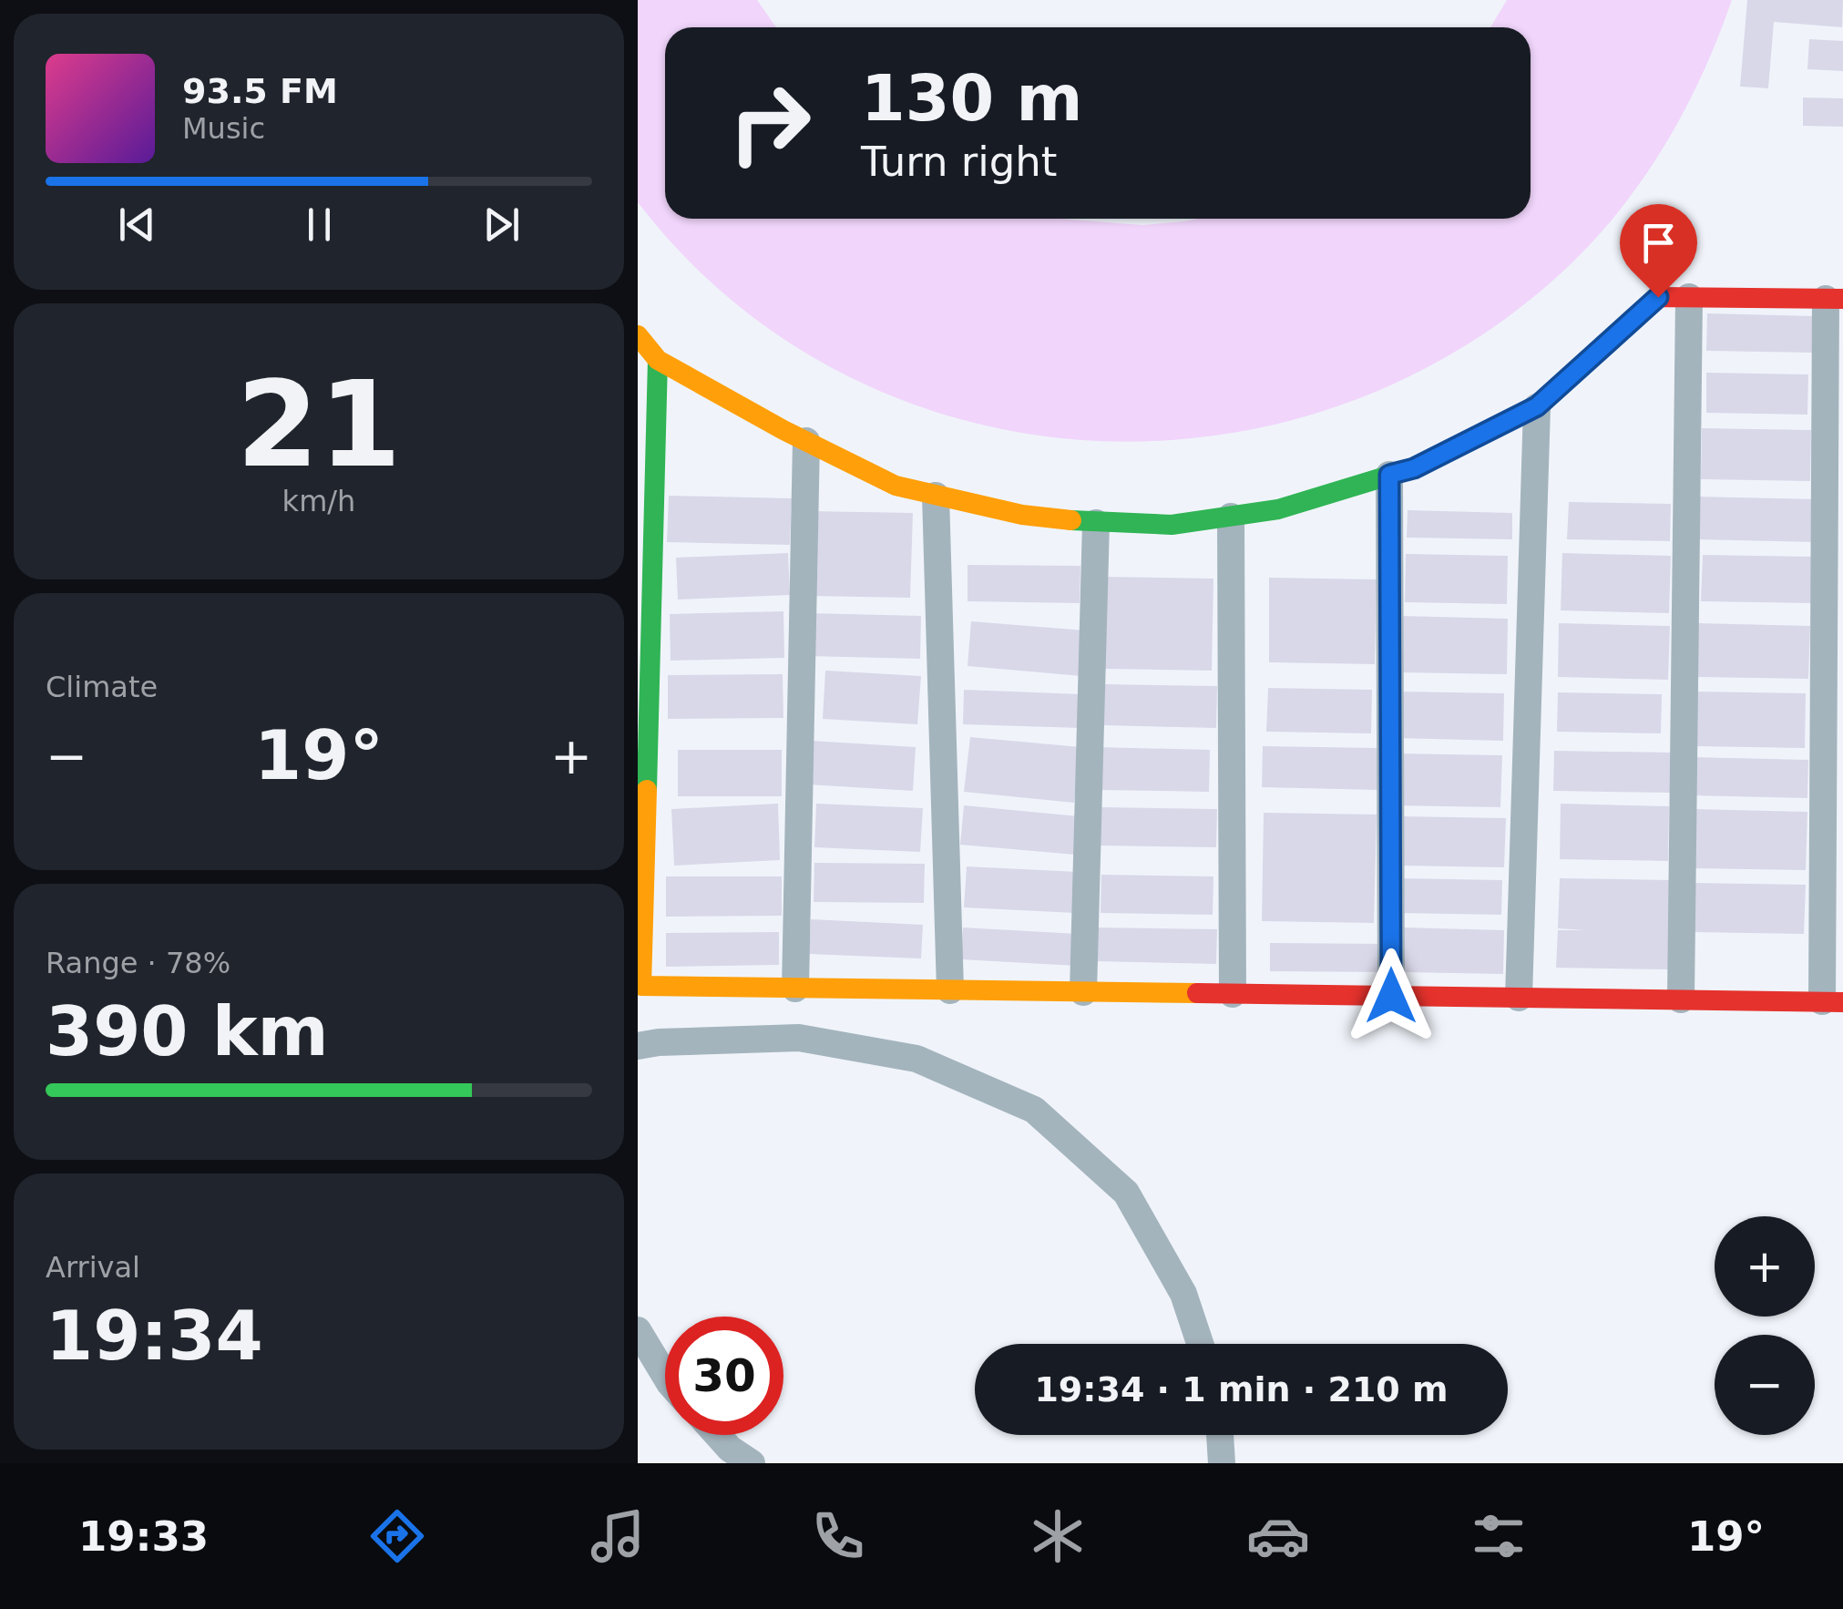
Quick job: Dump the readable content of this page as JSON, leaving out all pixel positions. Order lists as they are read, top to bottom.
{
  "page": {
    "turn": ["130 m", "Turn right"],
    "song": ["93.5 FM", "Music"],
    "tile": [
      ["21", "km/h"],
      "Climate",
      ["Range · 78%", "390 km"],
      ["Arrival", "19:34"]
    ],
    "heat": ["−", "19°", "+"],
    "map_buttons": ["+", "−"],
    "limit": "30",
    "trip": "19:34 · 1 min · 210 m",
    "tabs": ["19:33", "19°"]
  }
}
